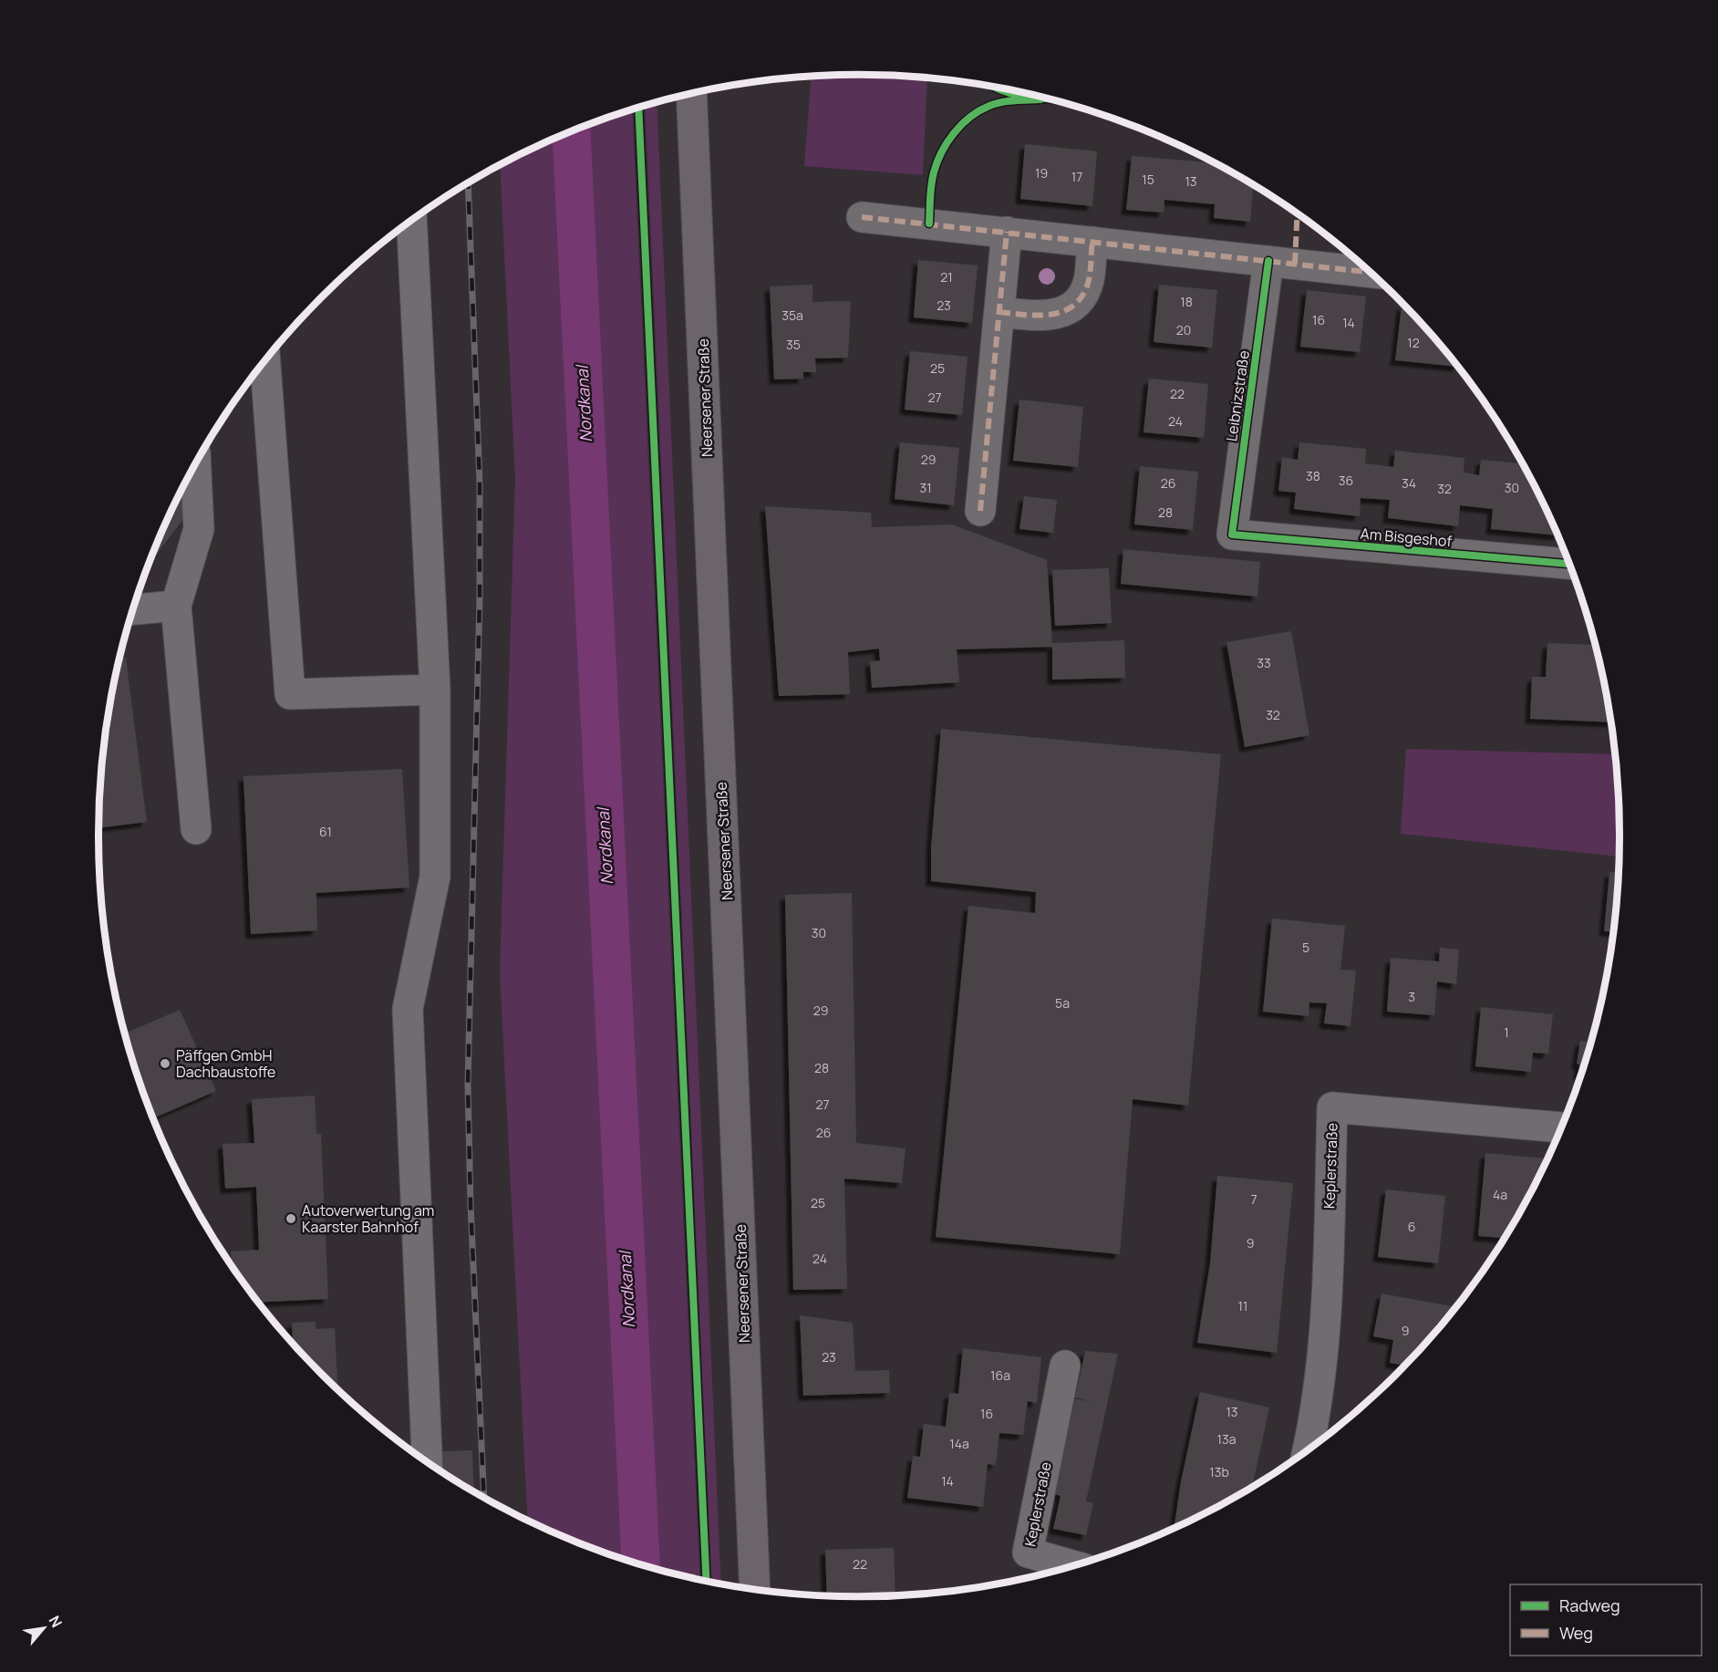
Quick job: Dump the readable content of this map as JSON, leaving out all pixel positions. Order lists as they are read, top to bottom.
{
  "streets": {
    "main road": ["Neersener Straße"],
    "street": ["Leibnizstraße", "Am Bisgeshof", "Keplerstraße"]
  },
  "crossings": [
    ["Leibnizstraße", "Am Bisgeshof"]
  ],
  "water": ["Nordkanal"],
  "places": ["Päffgen GmbH Dachbaustoffe", "Autoverwertung am Kaarster Bahnhof"],
  "house_numbers": [
    "19",
    "17",
    "15",
    "13",
    "21",
    "18",
    "23",
    "35a",
    "16",
    "14",
    "20",
    "12",
    "35",
    "25",
    "22",
    "27",
    "24",
    "29",
    "38",
    "36",
    "26",
    "34",
    "31",
    "30",
    "32",
    "28",
    "33",
    "32",
    "61",
    "30",
    "5",
    "3",
    "5a",
    "29",
    "1",
    "28",
    "27",
    "26",
    "4a",
    "7",
    "25",
    "6",
    "9",
    "24",
    "11",
    "9",
    "23",
    "16a",
    "13",
    "16",
    "13a",
    "14a",
    "13b",
    "14",
    "22"
  ],
  "legend": ["Radweg", "Weg"],
  "north": "top right"
}
